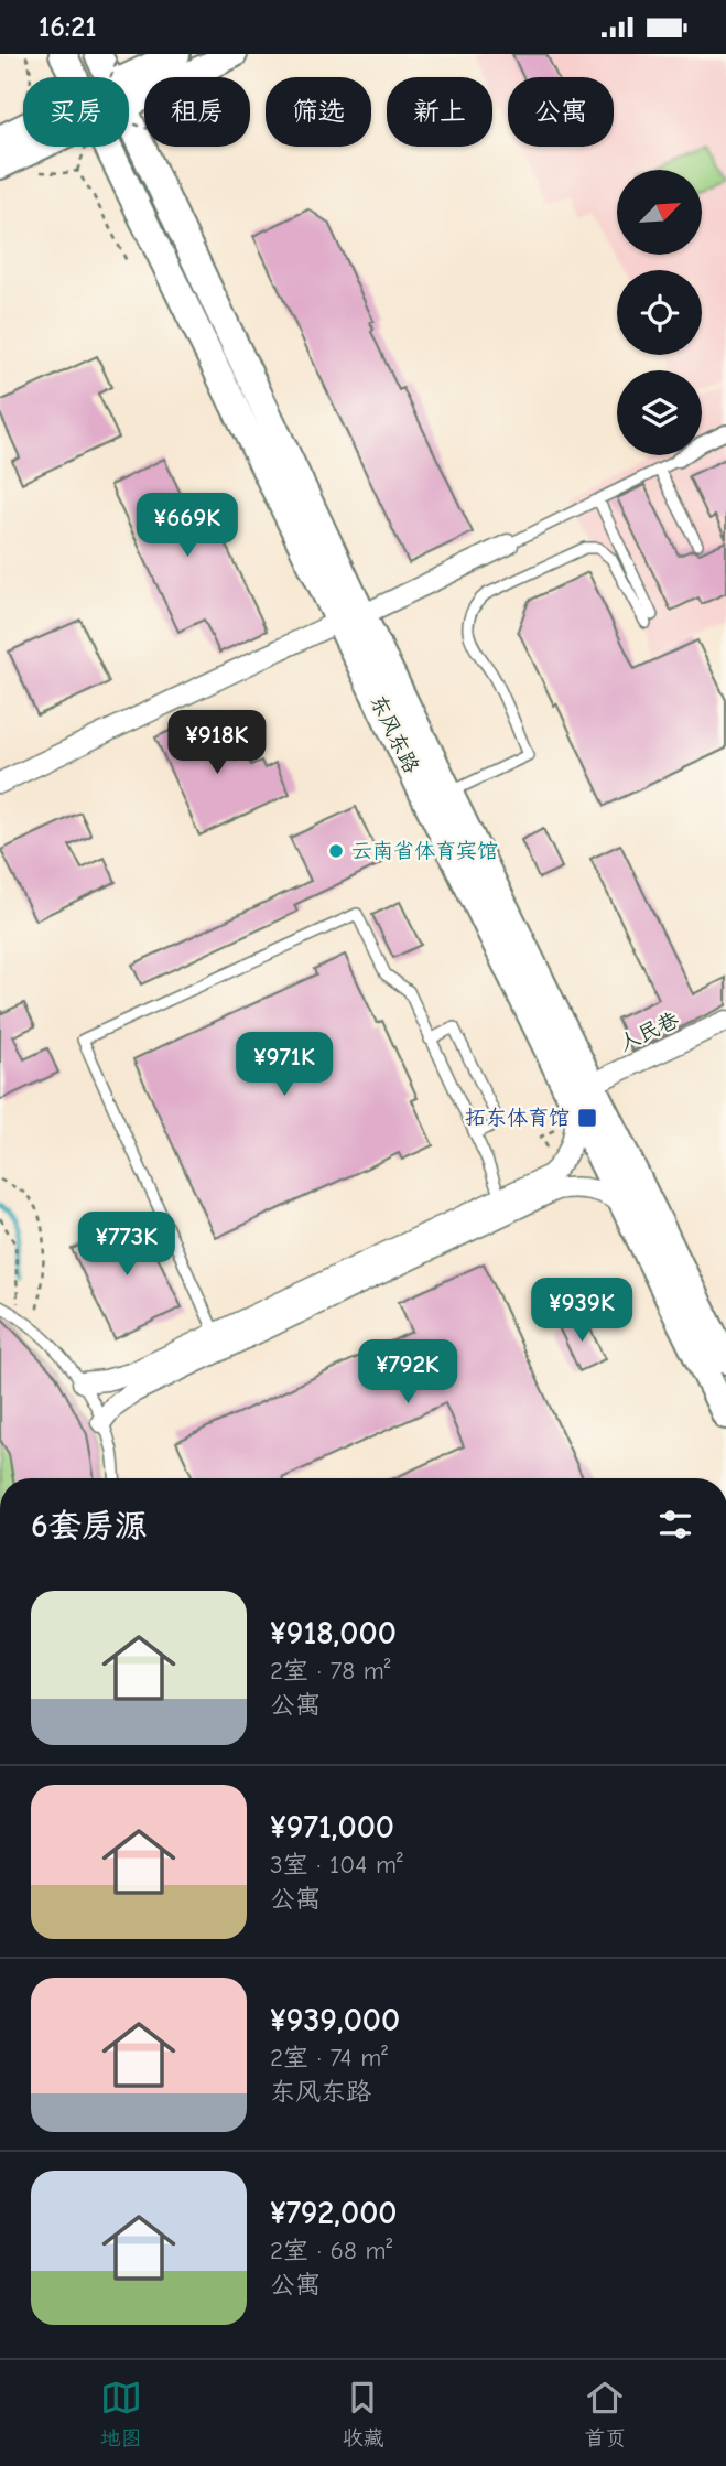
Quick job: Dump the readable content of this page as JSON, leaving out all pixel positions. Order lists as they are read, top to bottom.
{
  "streets": {
    "main road": ["东风东路"],
    "street": ["人民巷"]
  },
  "crossings": [
    ["东风东路", "人民巷"]
  ],
  "places": {
    "other": ["云南省体育宾馆"],
    "transit": ["拓东体育馆"]
  },
  "north": "top right",
  "page": {
    "status": "16:21",
    "chip": [
      "买房",
      "租房",
      "筛选",
      "新上",
      "公寓"
    ],
    "price": [
      "¥669K",
      "¥918K",
      "¥971K",
      "¥773K",
      "¥939K",
      "¥792K"
    ],
    "heading": "6套房源",
    "list": [
      {
        "name": "¥918,000",
        "note": "2室 · 78 m² · 公寓"
      },
      {
        "name": "¥971,000",
        "note": "3室 · 104 m² · 公寓"
      },
      {
        "name": "¥939,000",
        "note": "2室 · 74 m² · 东风东路"
      },
      {
        "name": "¥792,000",
        "note": "2室 · 68 m² · 公寓"
      }
    ],
    "tabs": ["地图", "收藏", "首页"]
  }
}
